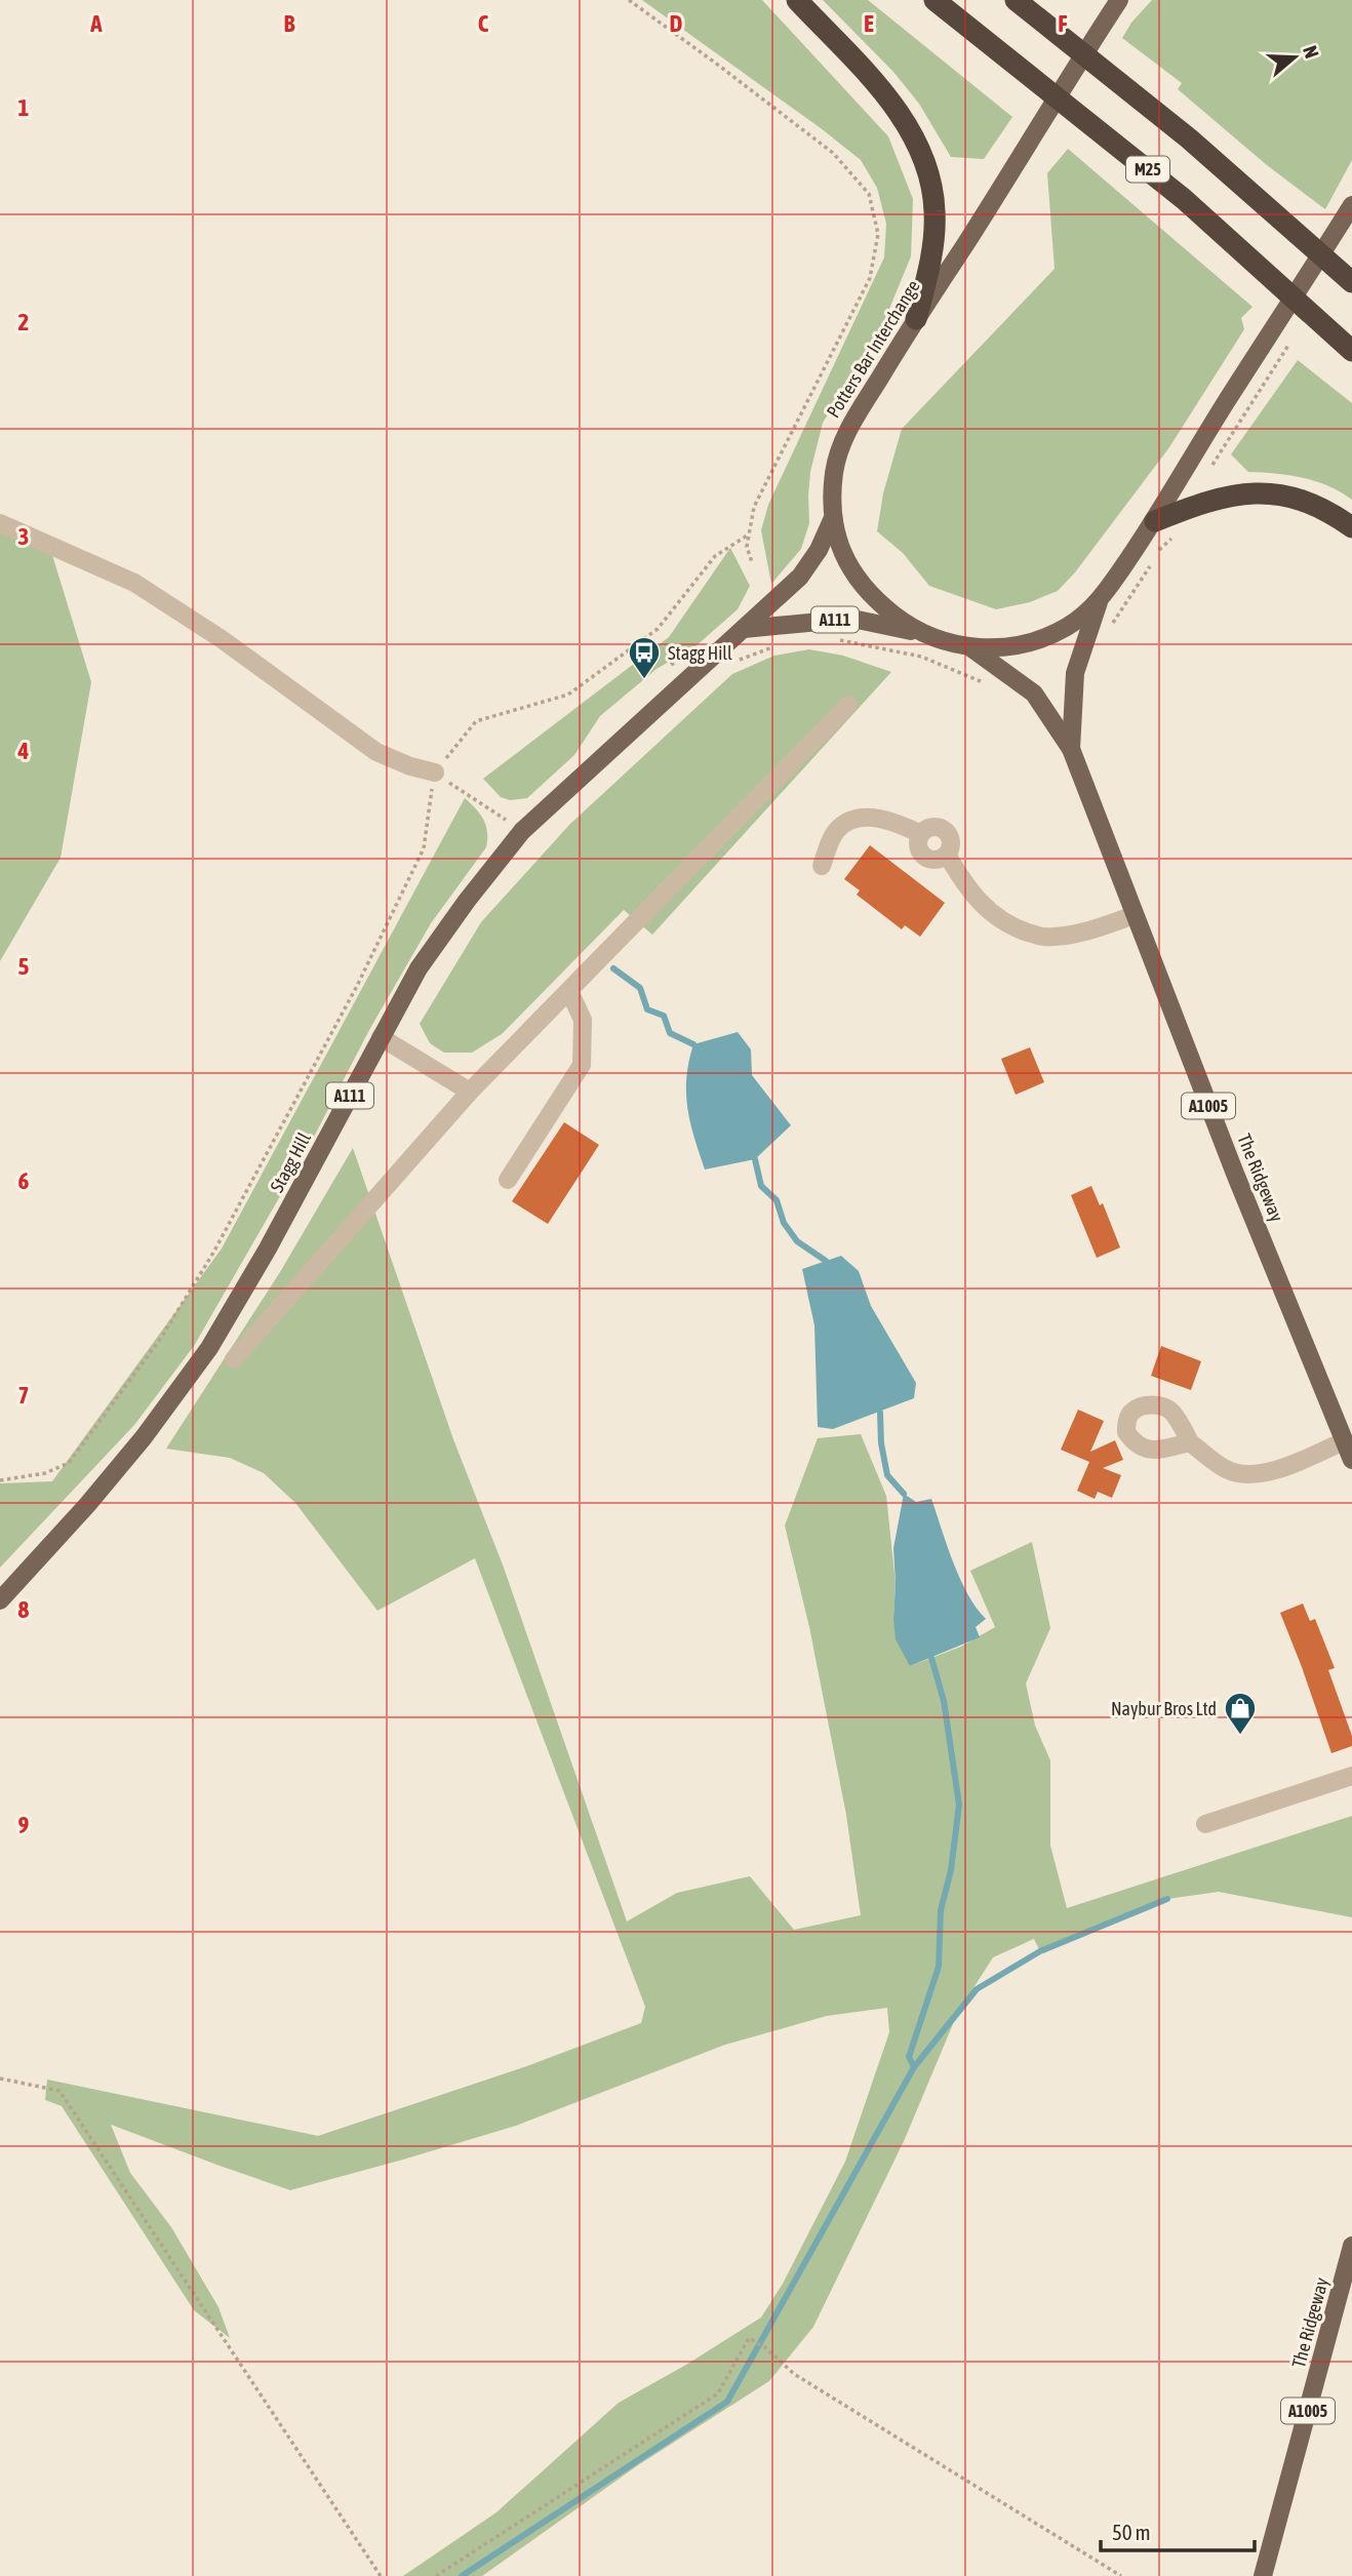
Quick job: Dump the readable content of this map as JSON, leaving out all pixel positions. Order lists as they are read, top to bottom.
{
  "streets": {
    "highway": ["M25"],
    "main road": [
      "Potters Bar Interchange",
      "A111",
      "A1005",
      "Stagg Hill",
      "The Ridgeway"
    ]
  },
  "crossings": [
    ["Potters Bar Interchange", "A111"],
    ["Potters Bar Interchange", "Stagg Hill"],
    ["Potters Bar Interchange", "The Ridgeway"],
    ["A111", "Stagg Hill"]
  ],
  "places": {
    "bus stop": ["Stagg Hill"],
    "shop": ["Naybur Bros Ltd"]
  },
  "scale_bar": "50 m",
  "north": "right",
  "grid": {
    "columns": [
      "A",
      "B",
      "C",
      "D",
      "E",
      "F"
    ],
    "rows": [
      "1",
      "2",
      "3",
      "4",
      "5",
      "6",
      "7",
      "8",
      "9"
    ]
  }
}
